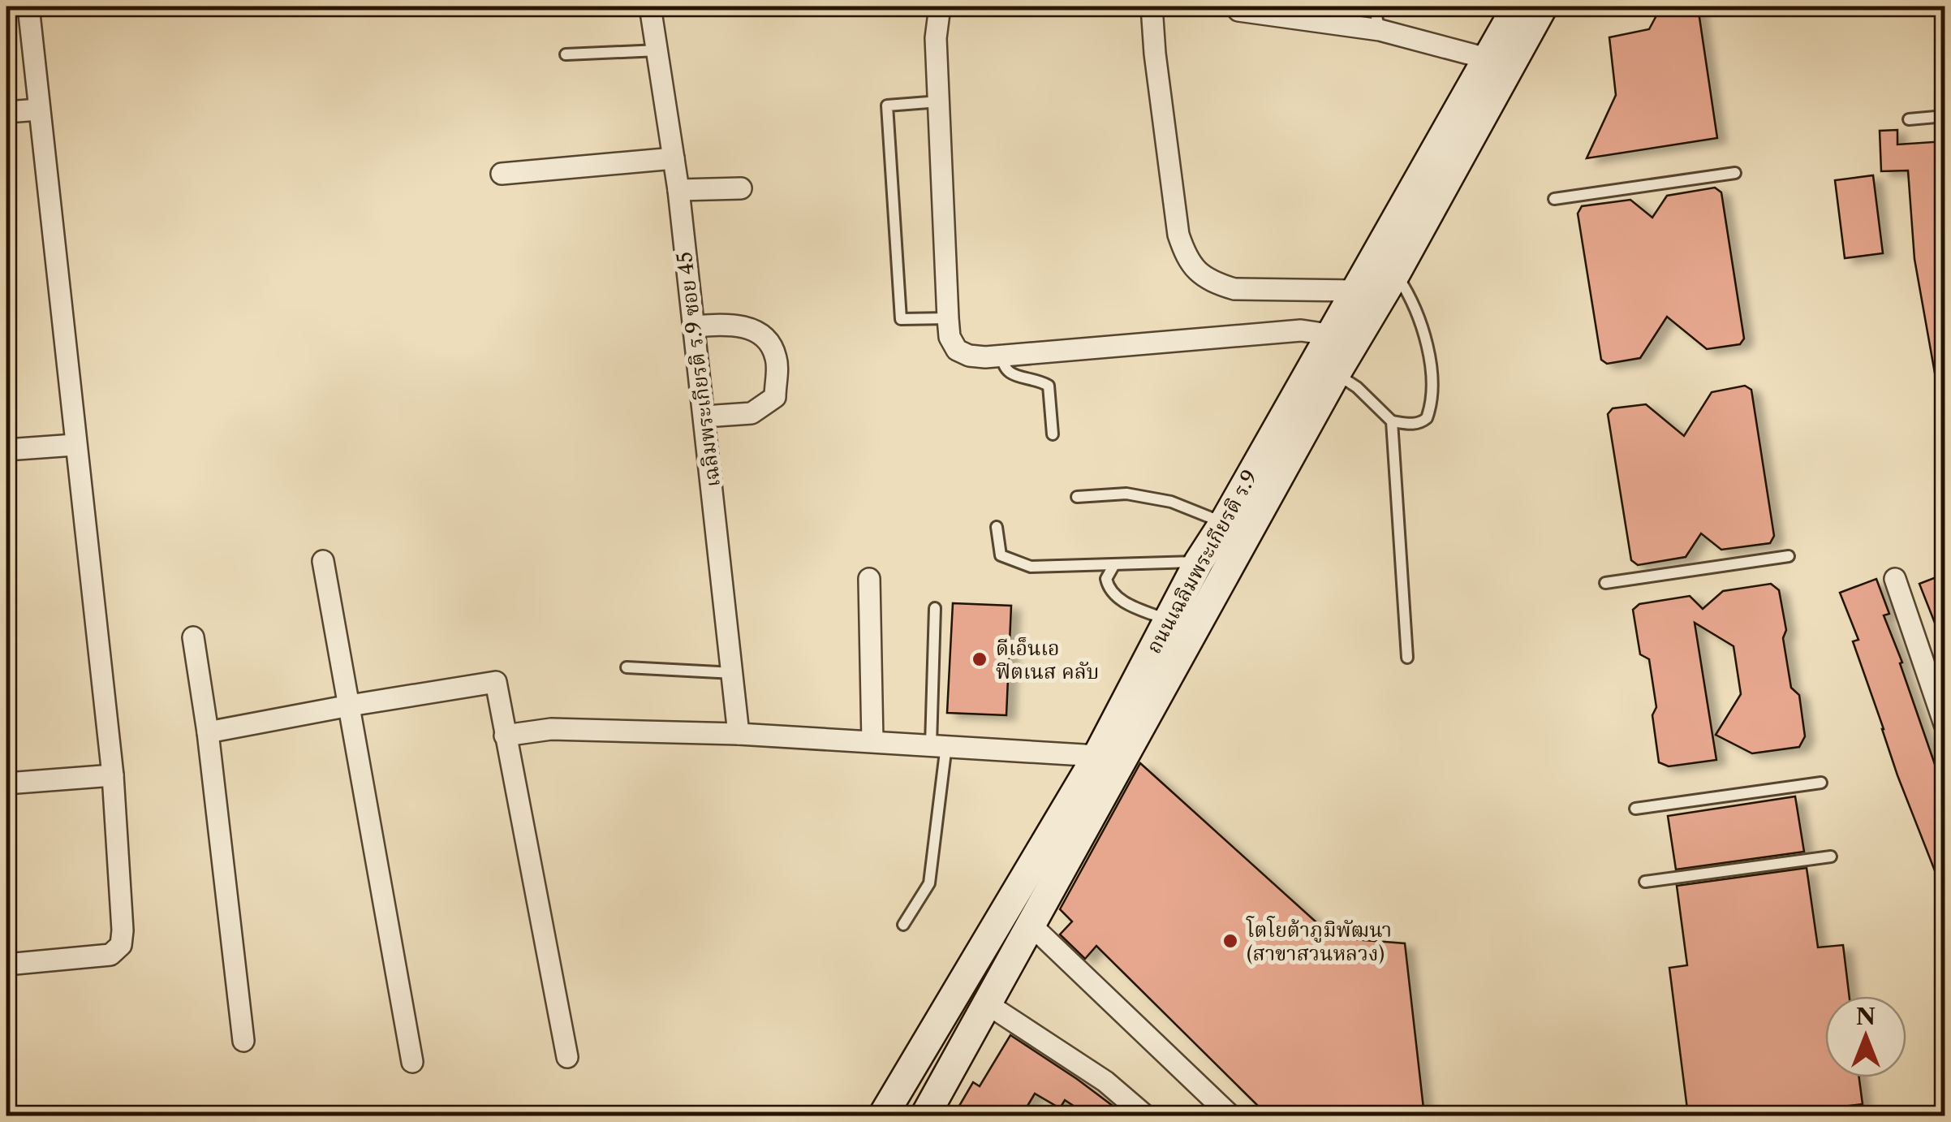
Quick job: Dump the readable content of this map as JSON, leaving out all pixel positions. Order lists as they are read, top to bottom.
{
  "streets": {
    "main road": ["ถนนเฉลิมพระเกียรติ ร.9"],
    "street": ["เฉลิมพระเกียรติ ร.9 ซอย 45"]
  },
  "places": ["ดีเอ็นเอ ฟิตเนส คลับ", "โตโยต้าภูมิพัฒนา (สาขาสวนหลวง)"],
  "north": "top"
}
